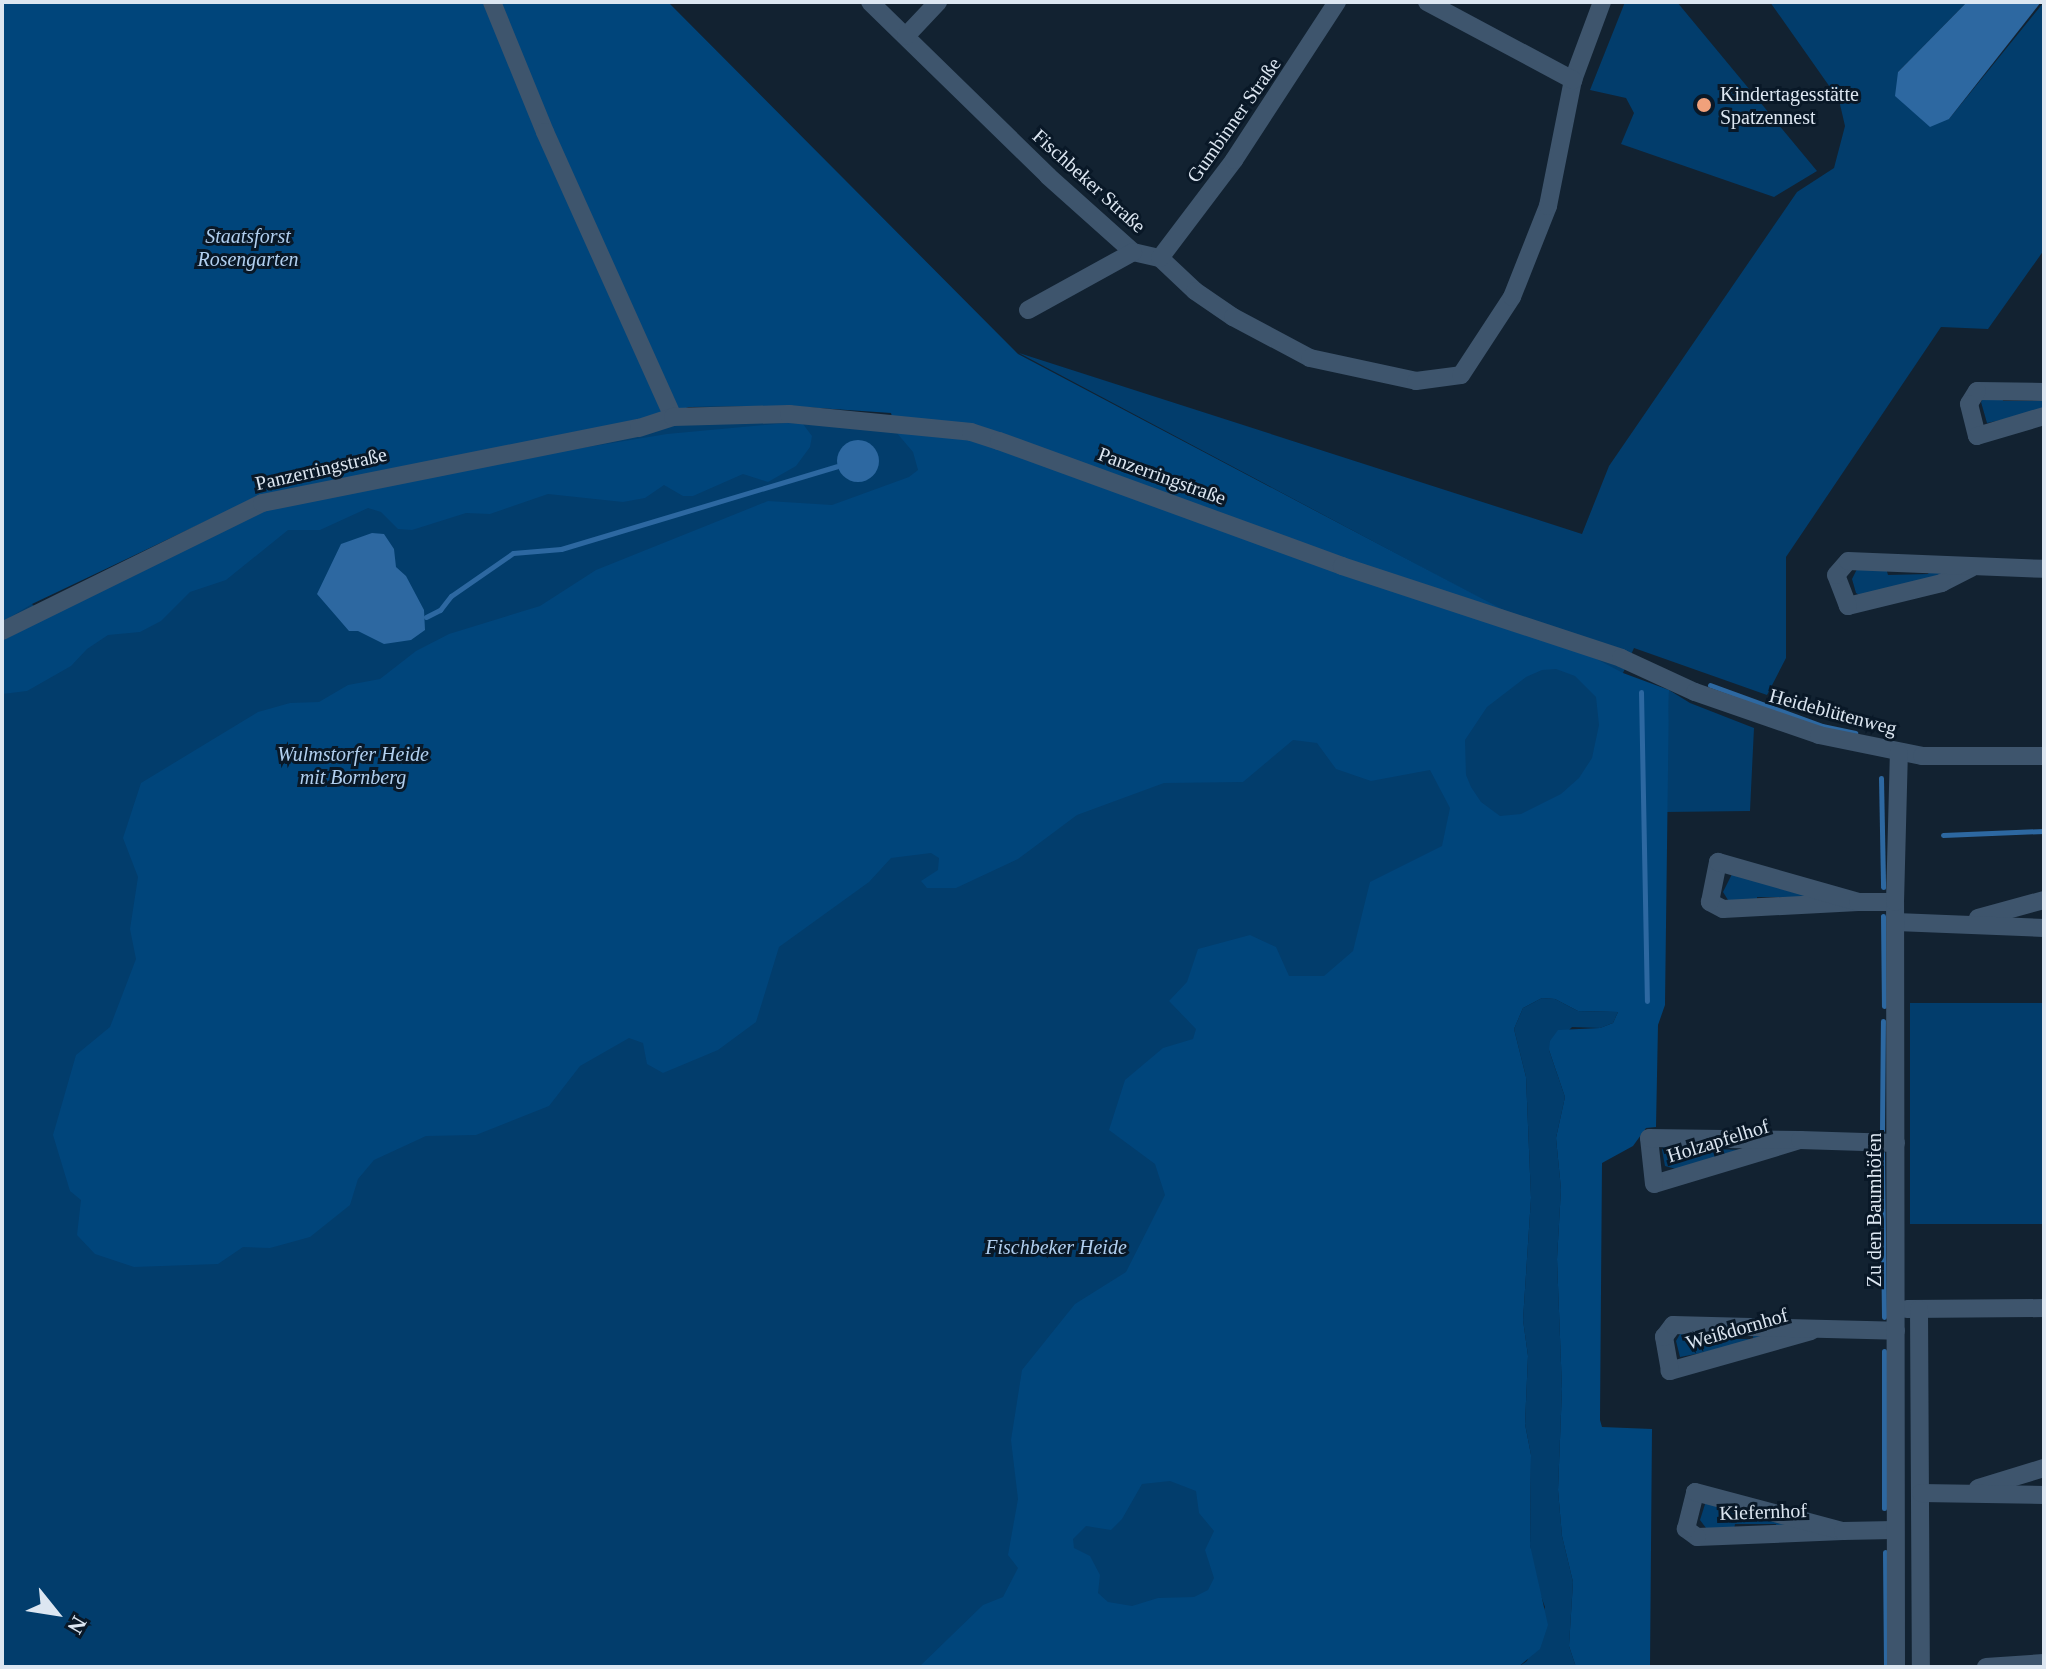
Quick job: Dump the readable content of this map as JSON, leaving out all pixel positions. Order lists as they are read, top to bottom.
{
  "streets": {
    "street": [
      "Gumbinner Straße",
      "Fischbeker Straße",
      "Panzerringstraße",
      "Heideblütenweg",
      "Holzapfelhof",
      "Zu den Baumhöfen",
      "Weißdornhof",
      "Kiefernhof"
    ]
  },
  "crossings": [
    ["Gumbinner Straße", "Fischbeker Straße"],
    ["Panzerringstraße", "Heideblütenweg"],
    ["Heideblütenweg", "Zu den Baumhöfen"],
    ["Holzapfelhof", "Zu den Baumhöfen"],
    ["Zu den Baumhöfen", "Weißdornhof"],
    ["Zu den Baumhöfen", "Kiefernhof"]
  ],
  "parks": ["Staatsforst Rosengarten", "Wulmstorfer Heide mit Bornberg", "Fischbeker Heide"],
  "places": ["Kindertagesstätte Spatzennest"],
  "north": "bottom right"
}
